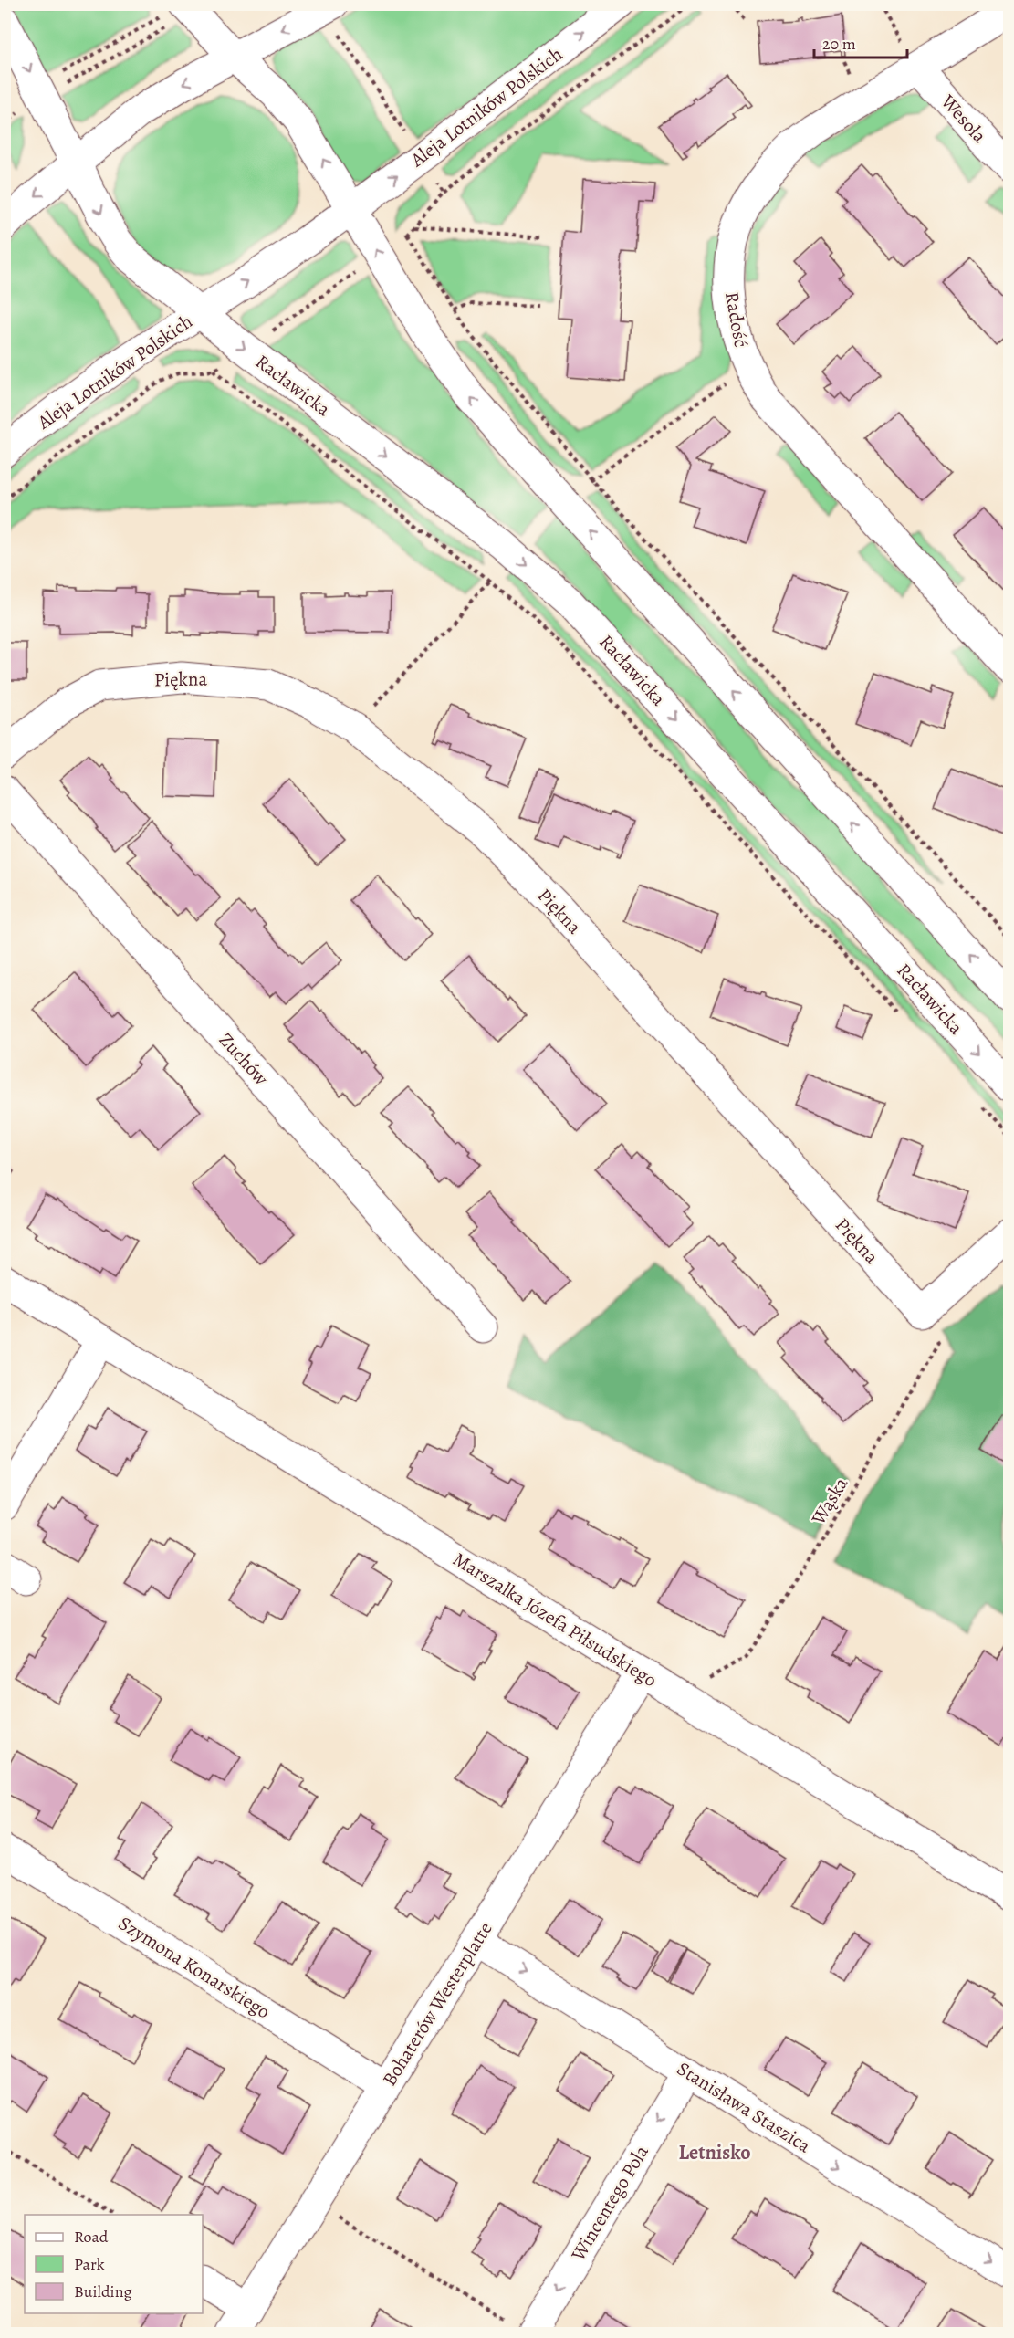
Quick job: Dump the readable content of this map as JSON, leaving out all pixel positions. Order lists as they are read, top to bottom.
{
  "streets": {
    "street": [
      "Aleja Lotników Polskich",
      "Wesoła",
      "Radość",
      "Racławicka",
      "Piękna",
      "Zuchów",
      "Marszałka Józefa Piłsudskiego",
      "Szymona Konarskiego",
      "Bohaterów Westerplatte",
      "Stanisława Staszica",
      "Wincentego Pola"
    ],
    "path": ["Wąska"]
  },
  "crossings": [
    ["Aleja Lotników Polskich", "Racławicka"],
    ["Wesoła", "Radość"],
    ["Piękna", "Wąska"],
    ["Marszałka Józefa Piłsudskiego", "Bohaterów Westerplatte"],
    ["Szymona Konarskiego", "Bohaterów Westerplatte"],
    ["Bohaterów Westerplatte", "Stanisława Staszica"],
    ["Stanisława Staszica", "Wincentego Pola"]
  ],
  "one_way": ["Stanisława Staszica", "Wincentego Pola"],
  "districts": ["Letnisko"],
  "legend": ["Road", "Park", "Building"],
  "scale_bar": "20 m"
}
